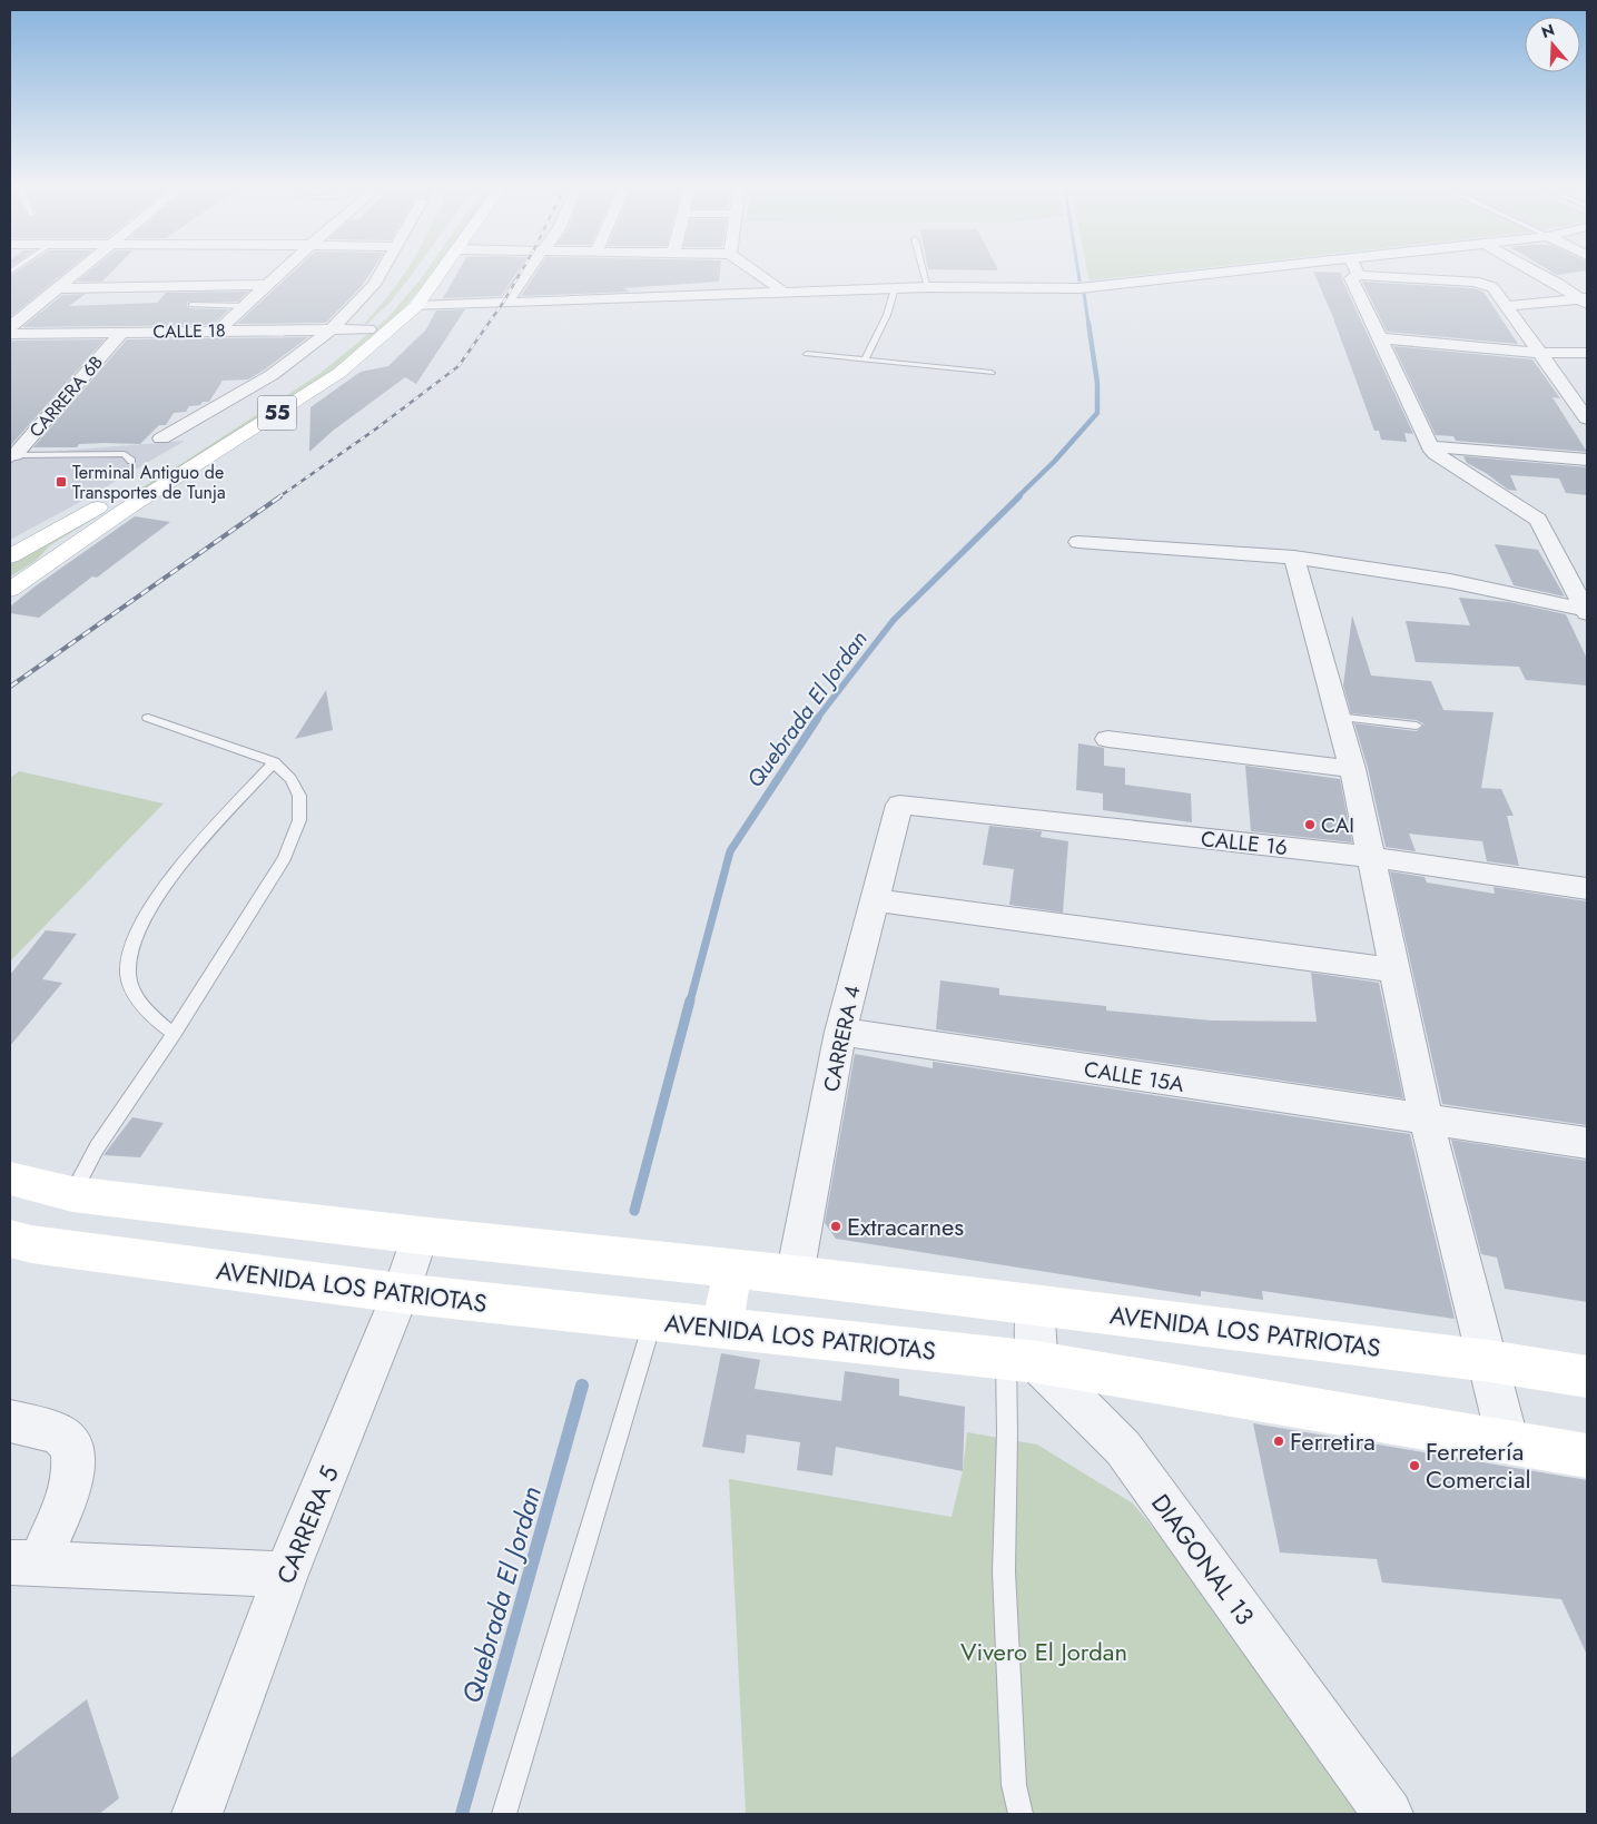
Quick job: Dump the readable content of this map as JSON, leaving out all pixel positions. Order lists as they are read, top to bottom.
{
  "streets": {
    "main road": ["55", "AVENIDA LOS PATRIOTAS"],
    "street": [
      "CALLE 18",
      "CARRERA 6B",
      "CALLE 16",
      "CARRERA 4",
      "CALLE 15A",
      "CARRERA 5",
      "DIAGONAL 13"
    ]
  },
  "crossings": [
    ["CALLE 18", "CARRERA 6B"],
    ["CALLE 18", "55"],
    ["CALLE 16", "CARRERA 4"],
    ["CARRERA 4", "CALLE 15A"],
    ["CARRERA 4", "AVENIDA LOS PATRIOTAS"],
    ["AVENIDA LOS PATRIOTAS", "CARRERA 5"],
    ["AVENIDA LOS PATRIOTAS", "DIAGONAL 13"]
  ],
  "water": ["Quebrada El Jordan"],
  "parks": ["Vivero El Jordan"],
  "places": {
    "transit": ["Terminal Antiguo de Transportes de Tunja"],
    "other": [
      "CAI",
      "Extracarnes",
      "Ferretira",
      "Ferretería Comercial"
    ]
  },
  "north": "top"
}
